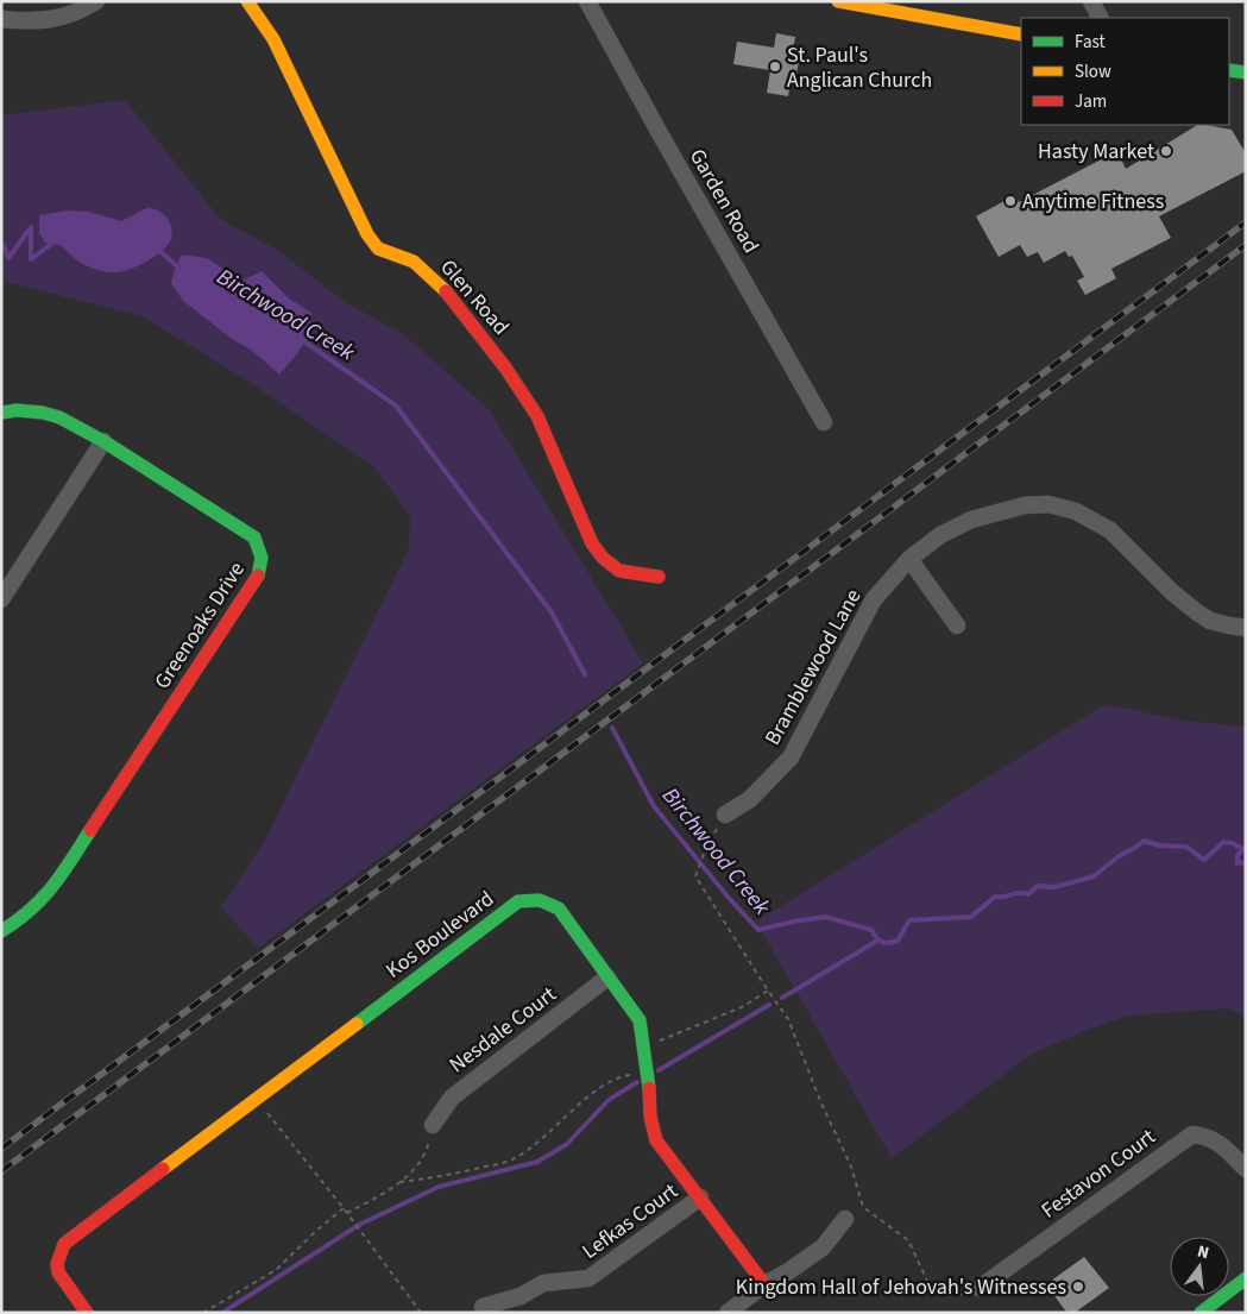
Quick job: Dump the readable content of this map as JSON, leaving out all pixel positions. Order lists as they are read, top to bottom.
{
  "streets": {
    "street": [
      "Garden Road",
      "Glen Road",
      "Greenoaks Drive",
      "Bramblewood Lane",
      "Kos Boulevard",
      "Nesdale Court",
      "Festavon Court",
      "Lefkas Court"
    ]
  },
  "crossings": [
    ["Kos Boulevard", "Nesdale Court"],
    ["Kos Boulevard", "Lefkas Court"]
  ],
  "water": ["Birchwood Creek"],
  "places": [
    "St. Paul's Anglican Church",
    "Hasty Market",
    "Anytime Fitness",
    "Kingdom Hall of Jehovah's Witnesses"
  ],
  "legend": ["Fast", "Slow", "Jam"],
  "north": "top"
}
